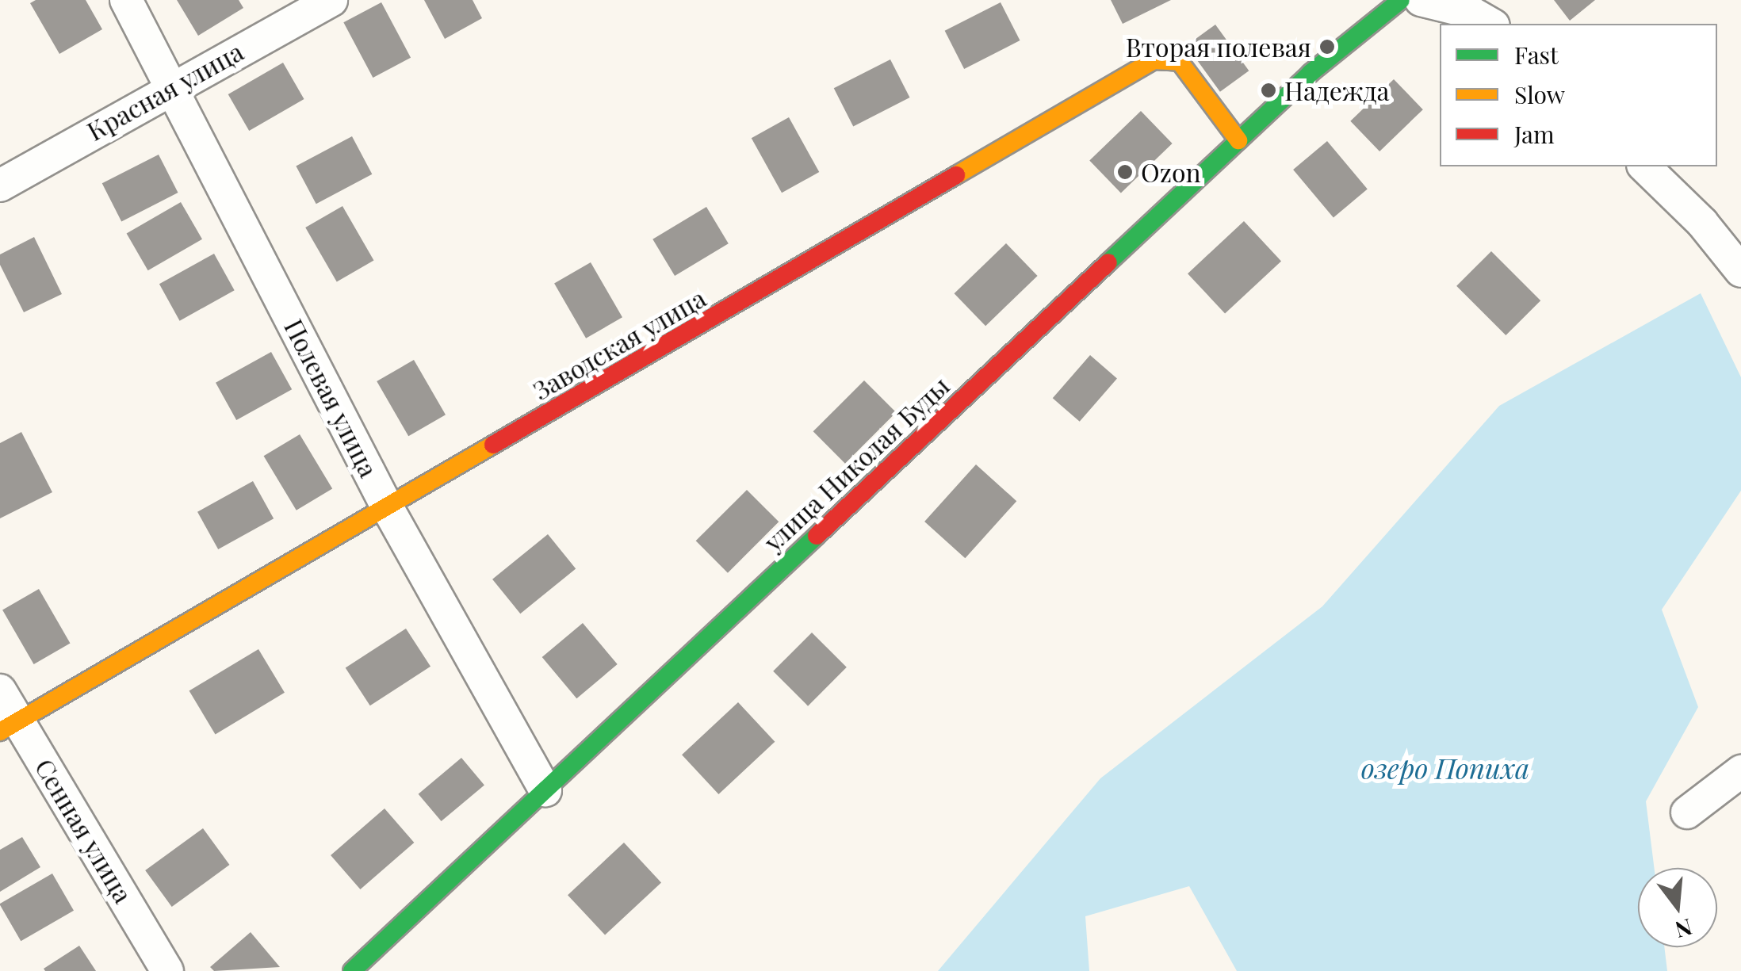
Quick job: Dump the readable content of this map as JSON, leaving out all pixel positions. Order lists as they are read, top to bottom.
{
  "streets": {
    "street": [
      "Красная улица",
      "Заводская улица",
      "Полевая улица",
      "улица Николая Буды",
      "Сенная улица"
    ]
  },
  "crossings": [
    ["Красная улица", "Полевая улица"],
    ["Заводская улица", "Полевая улица"],
    ["Заводская улица", "улица Николая Буды"],
    ["Заводская улица", "Сенная улица"],
    ["Полевая улица", "улица Николая Буды"]
  ],
  "water": ["озеро Попиха"],
  "places": ["Вторая полевая", "Надежда", "Ozon"],
  "legend": ["Fast", "Slow", "Jam"],
  "north": "bottom"
}
